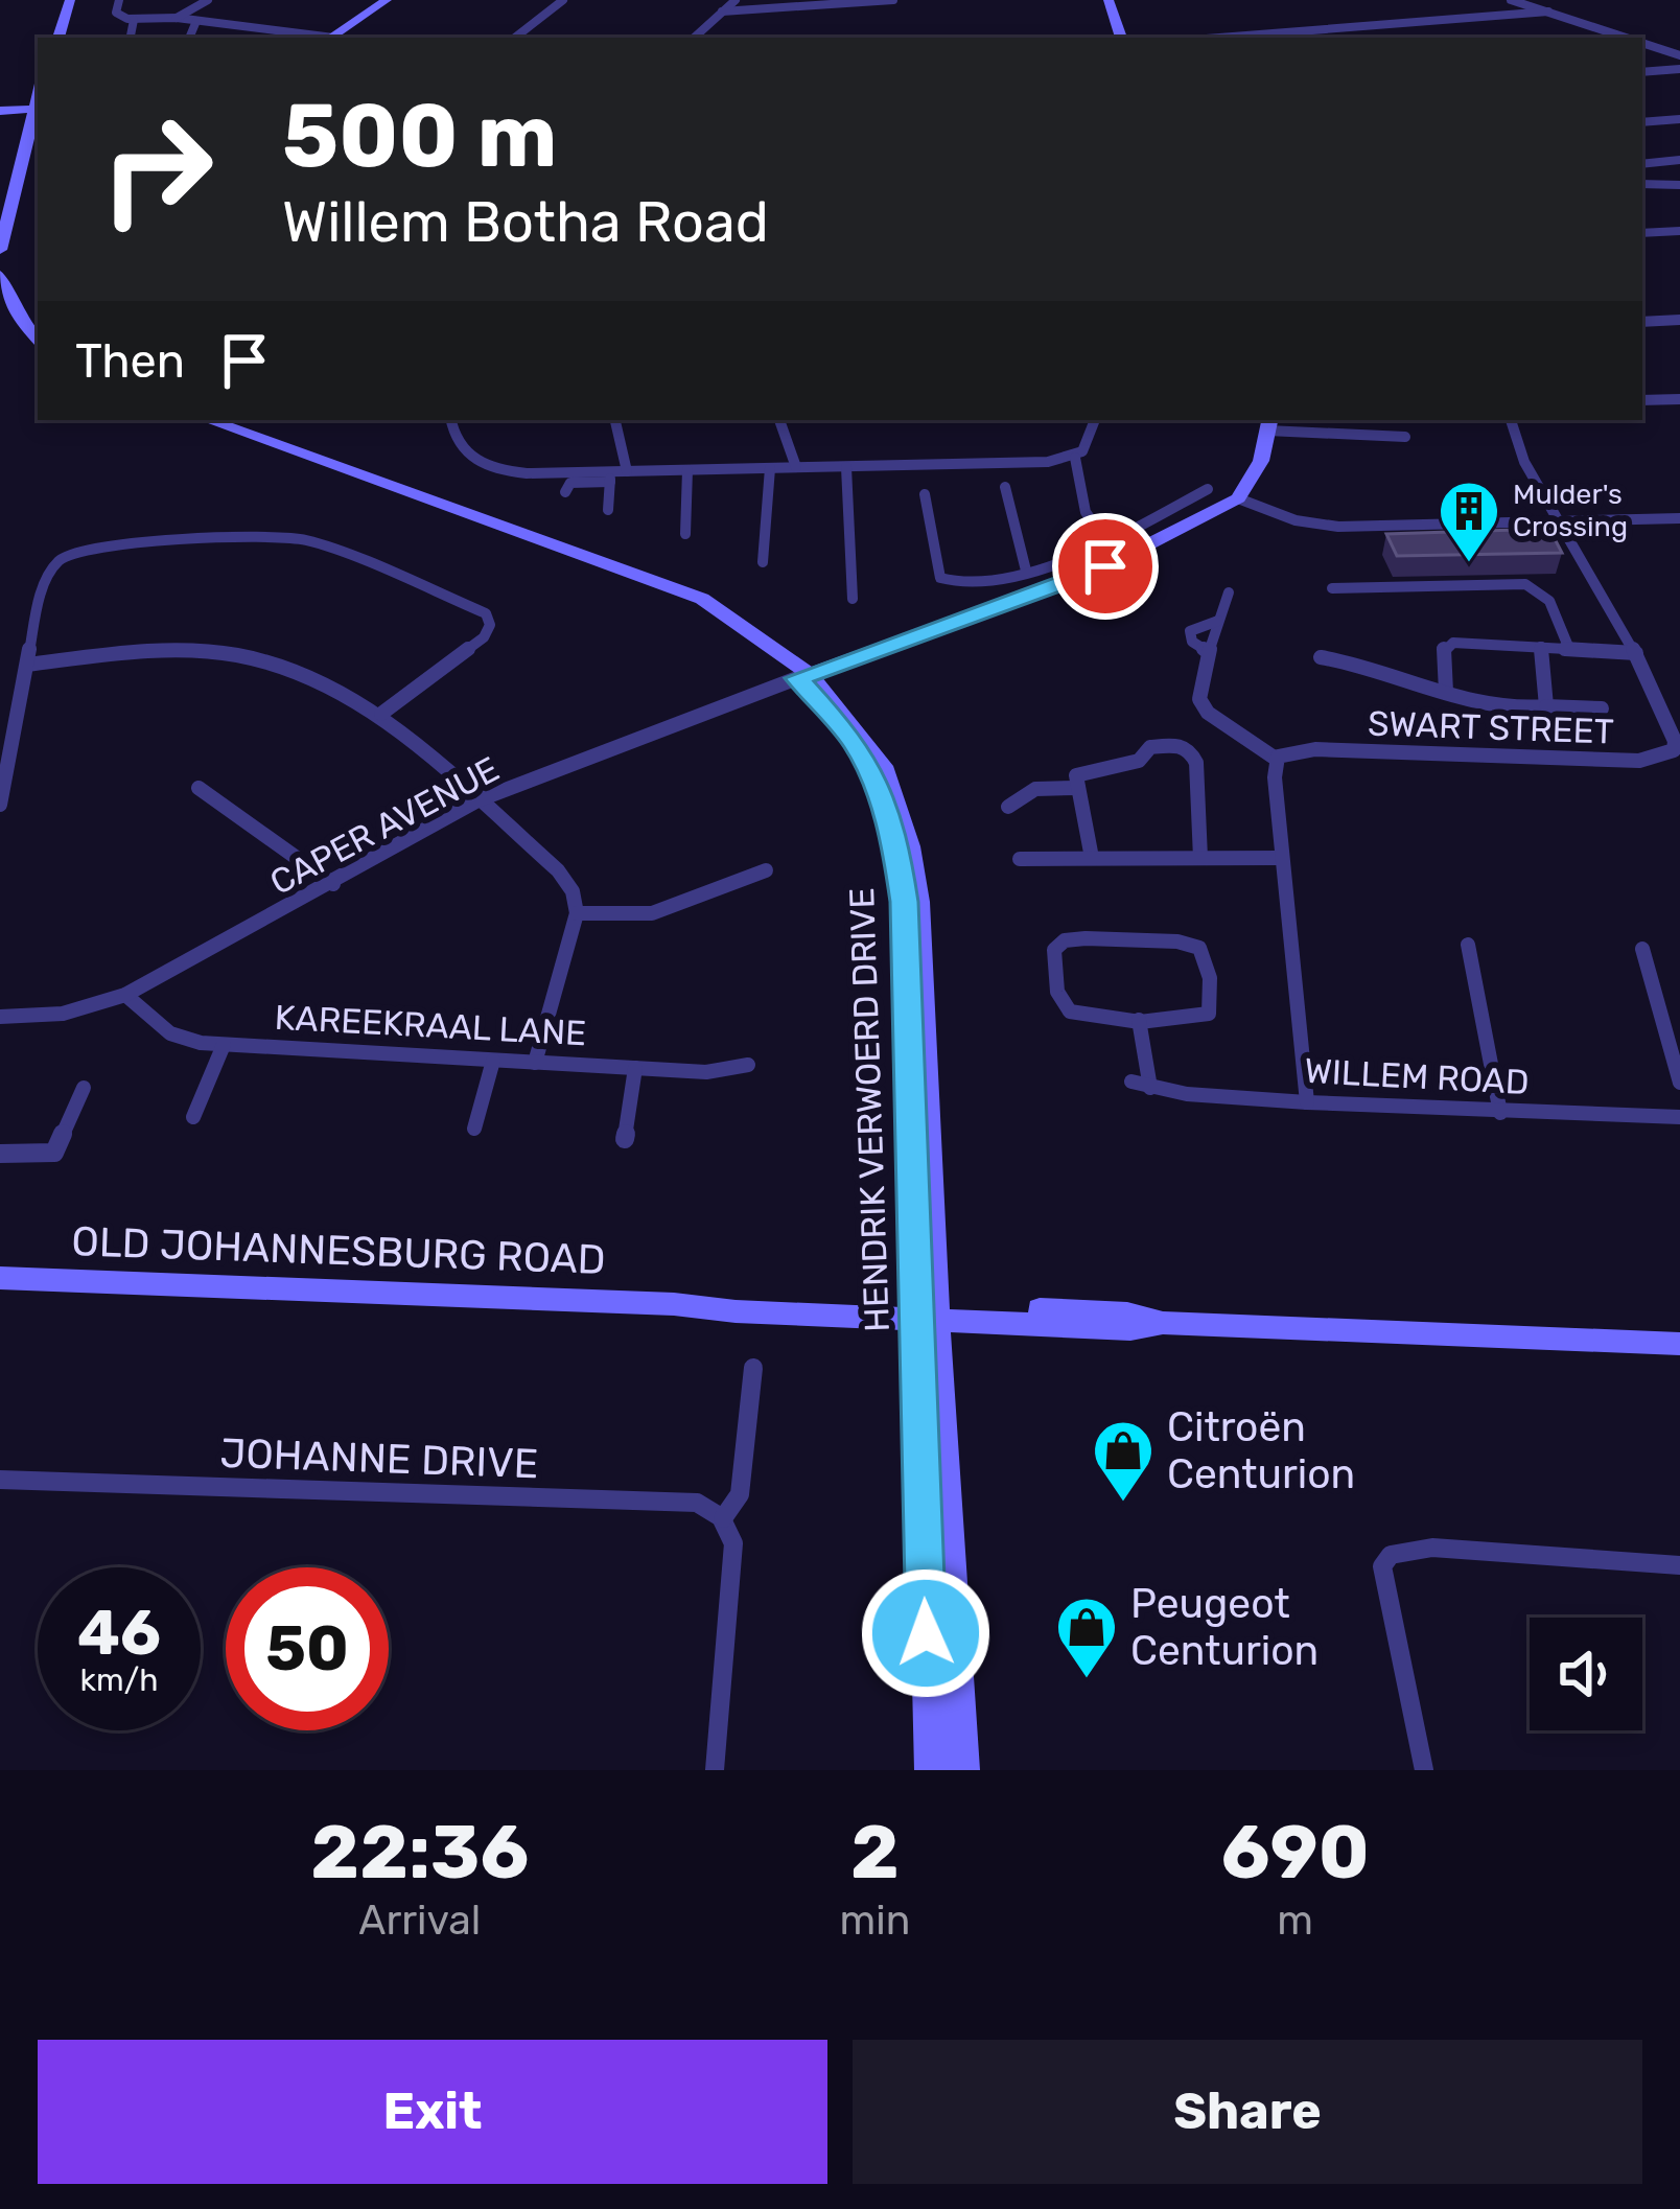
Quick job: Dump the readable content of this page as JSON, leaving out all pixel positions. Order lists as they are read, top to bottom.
{
  "streets": {
    "main road": ["HENDRIK VERWOERD DRIVE", "OLD JOHANNESBURG ROAD"],
    "street": [
      "SWART STREET",
      "CAPER AVENUE",
      "KAREEKRAAL LANE",
      "WILLEM ROAD",
      "JOHANNE DRIVE"
    ]
  },
  "crossings": [
    ["CAPER AVENUE", "KAREEKRAAL LANE"],
    ["CAPER AVENUE", "HENDRIK VERWOERD DRIVE"],
    ["HENDRIK VERWOERD DRIVE", "OLD JOHANNESBURG ROAD"]
  ],
  "places": {
    "building": ["Mulder's Crossing"],
    "shop": ["Citroën Centurion", "Peugeot Centurion"]
  },
  "page": {
    "turn": ["500 m", "Willem Botha Road"],
    "then": "Then",
    "speed": "46 km/h",
    "limit": "50",
    "eta": [
      "22:36",
      "Arrival",
      "2",
      "min",
      "690",
      "m"
    ],
    "buttons": ["Exit", "Share"]
  }
}
